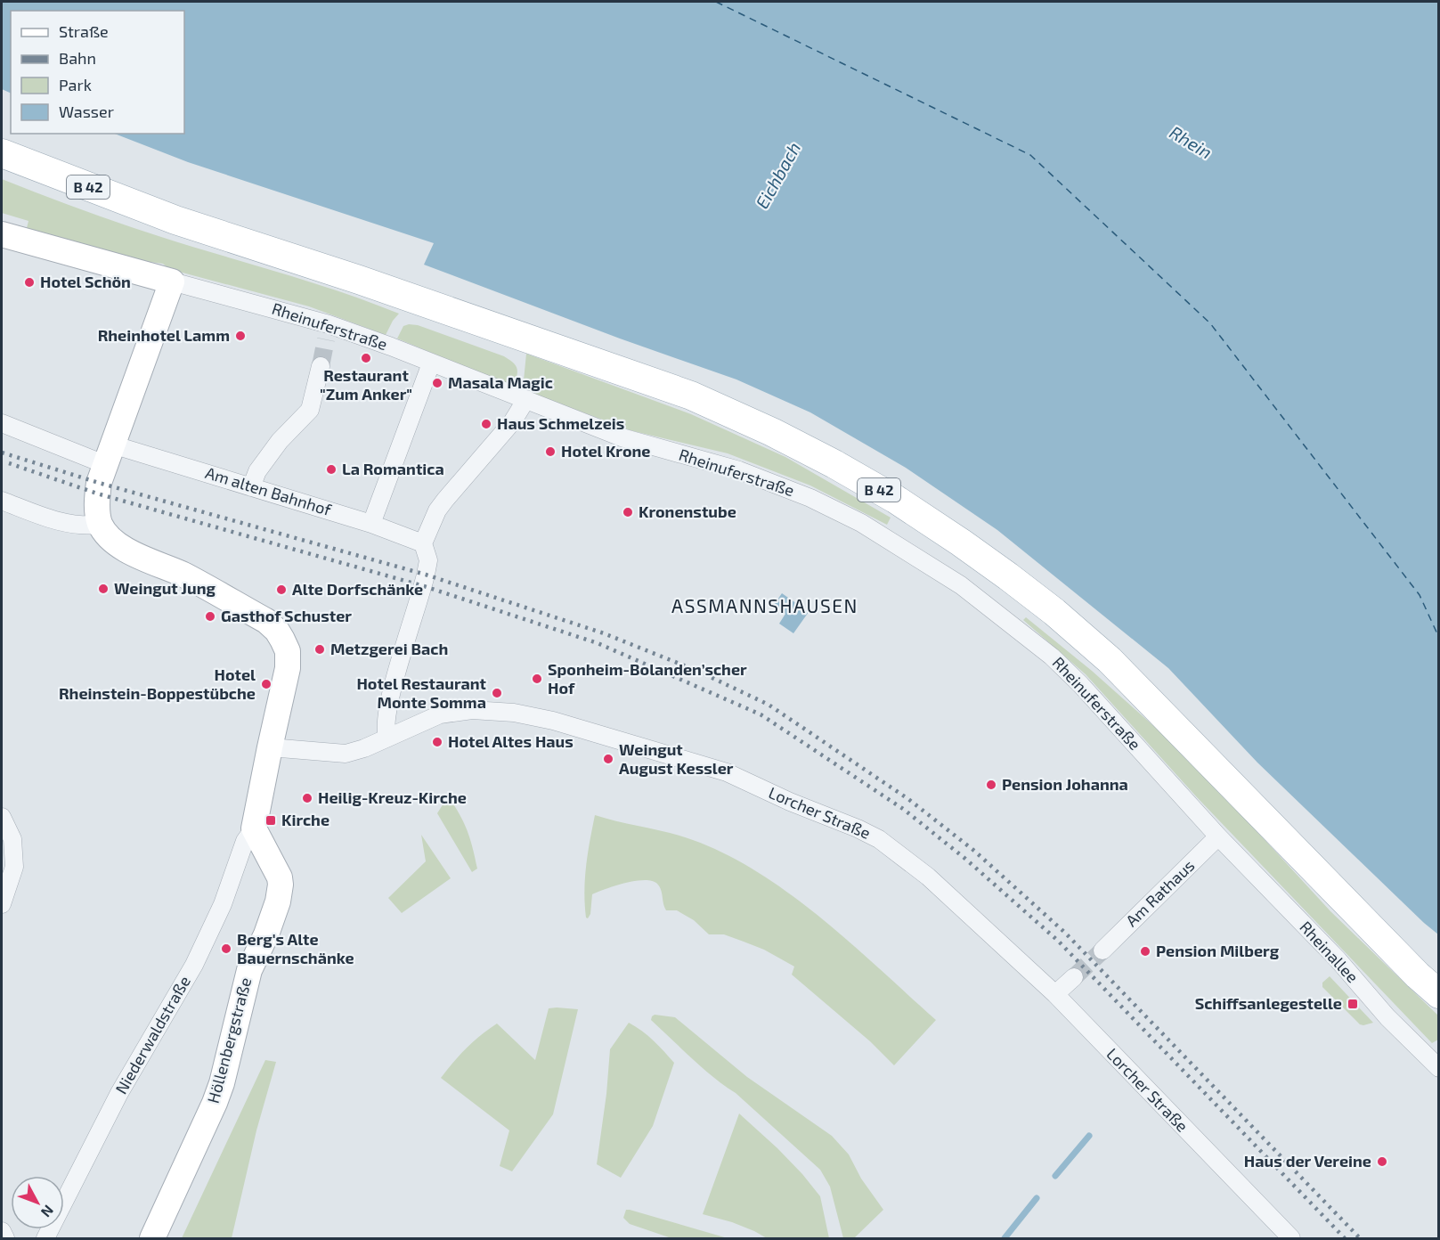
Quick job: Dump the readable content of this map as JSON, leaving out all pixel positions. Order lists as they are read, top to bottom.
{
  "streets": {
    "main road": ["B 42", "Rheinuferstraße", "Höllenbergstraße"],
    "street": [
      "Am alten Bahnhof",
      "Lorcher Straße",
      "Am Rathaus",
      "Rheinallee",
      "Niederwaldstraße"
    ]
  },
  "crossings": [
    ["Rheinuferstraße", "Am Rathaus"],
    ["Rheinuferstraße", "Rheinallee"],
    ["Am Rathaus", "Rheinallee"],
    ["Niederwaldstraße", "Höllenbergstraße"]
  ],
  "districts": ["ASSMANNSHAUSEN"],
  "water": ["Rhein", "Eichbach"],
  "places": {
    "other": [
      "Hotel Schön",
      "Rheinhotel Lamm",
      "Restaurant \"Zum Anker\"",
      "Masala Magic",
      "Haus Schmelzeis",
      "Hotel Krone",
      "La Romantica",
      "Kronenstube",
      "Weingut Jung",
      "Alte Dorfschänke",
      "Gasthof Schuster",
      "Metzgerei Bach",
      "Sponheim-Bolanden’scher Hof",
      "Hotel Rheinstein-Boppestübche",
      "Hotel Restaurant Monte Somma",
      "Hotel Altes Haus",
      "Weingut August Kessler",
      "Pension Johanna",
      "Heilig-Kreuz-Kirche",
      "Berg's Alte Bauernschänke",
      "Pension Milberg",
      "Haus der Vereine"
    ],
    "transit": ["Kirche", "Schiffsanlegestelle"]
  },
  "legend": [
    "Straße",
    "Bahn",
    "Park",
    "Wasser"
  ],
  "north": "bottom right"
}
